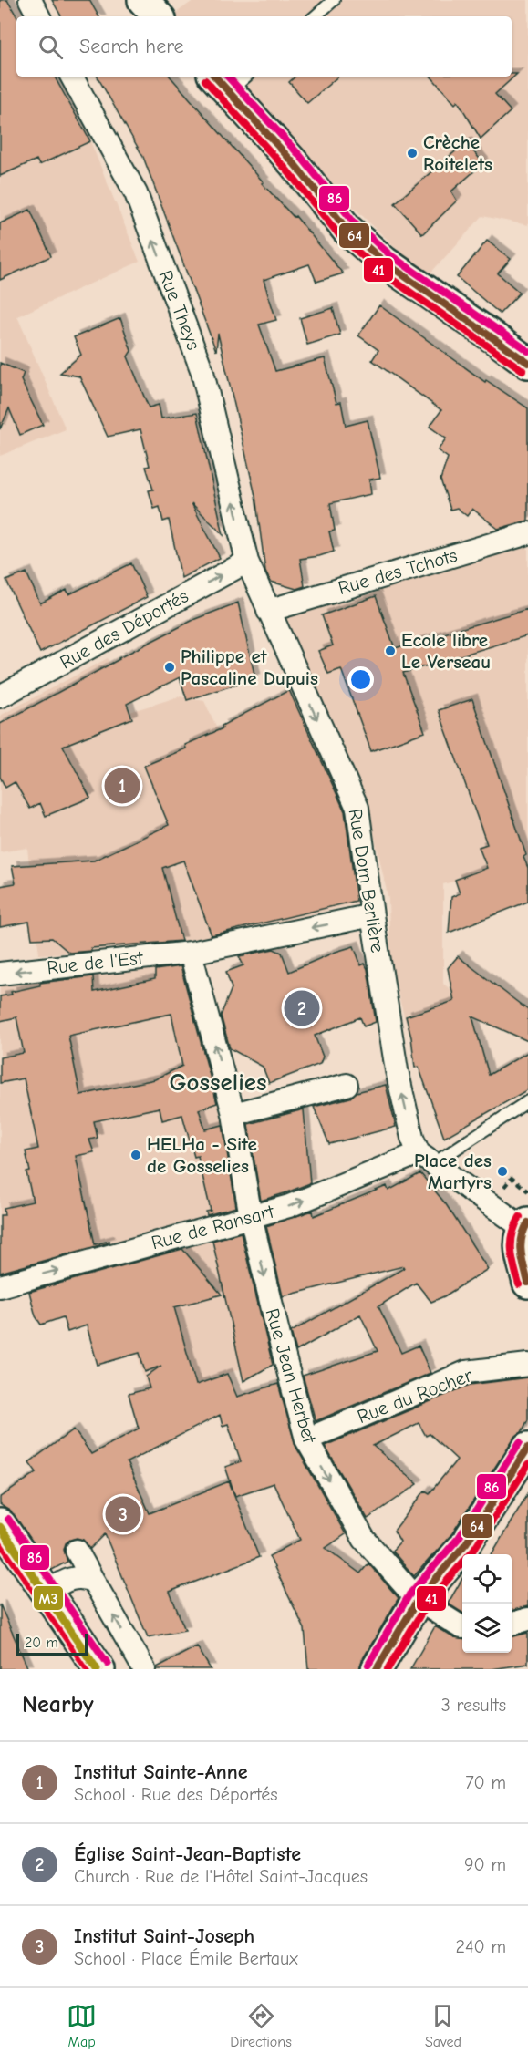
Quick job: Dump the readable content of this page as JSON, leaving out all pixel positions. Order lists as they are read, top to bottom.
{
  "streets": {
    "street": [
      "Rue Theys",
      "Rue des Tchots",
      "Rue des Déportés",
      "Rue Dom Berlière",
      "Rue de l'Est",
      "Rue de Ransart",
      "Rue Jean Herbet",
      "Rue du Rocher"
    ]
  },
  "crossings": [
    ["Rue Theys", "Rue des Déportés"],
    ["Rue Theys", "Rue Dom Berlière"],
    ["Rue des Tchots", "Rue Dom Berlière"],
    ["Rue des Déportés", "Rue Dom Berlière"],
    ["Rue Dom Berlière", "Rue de l'Est"],
    ["Rue Dom Berlière", "Rue de Ransart"],
    ["Rue de l'Est", "Rue Jean Herbet"],
    ["Rue de Ransart", "Rue Jean Herbet"],
    ["Rue Jean Herbet", "Rue du Rocher"]
  ],
  "one_way": ["Rue Theys", "Rue des Déportés", "Rue de Ransart"],
  "districts": ["Gosselies"],
  "places": [
    "Crèche Roitelets",
    "Ecole libre Le Verseau",
    "Philippe et Pascaline Dupuis",
    "HELHa - Site de Gosselies",
    "Place des Martyrs"
  ],
  "lines": [
    "transit line 64",
    "transit line 86",
    "transit line 41",
    "transit line M3"
  ],
  "scale_bar": "20 m",
  "page": {
    "search": "Search here",
    "pins": ["1", "2", "3"],
    "scale": "20 m",
    "heading": ["Nearby", "3 results"],
    "list": [
      {
        "mark": "1",
        "name": "Institut Sainte-Anne",
        "note": "School · Rue des Déportés",
        "value": "70 m"
      },
      {
        "mark": "2",
        "name": "Église Saint-Jean-Baptiste",
        "note": "Church · Rue de l'Hôtel Saint-Jacques",
        "value": "90 m"
      },
      {
        "mark": "3",
        "name": "Institut Saint-Joseph",
        "note": "School · Place Émile Bertaux",
        "value": "240 m"
      }
    ],
    "nav": ["Map", "Directions", "Saved"]
  }
}
